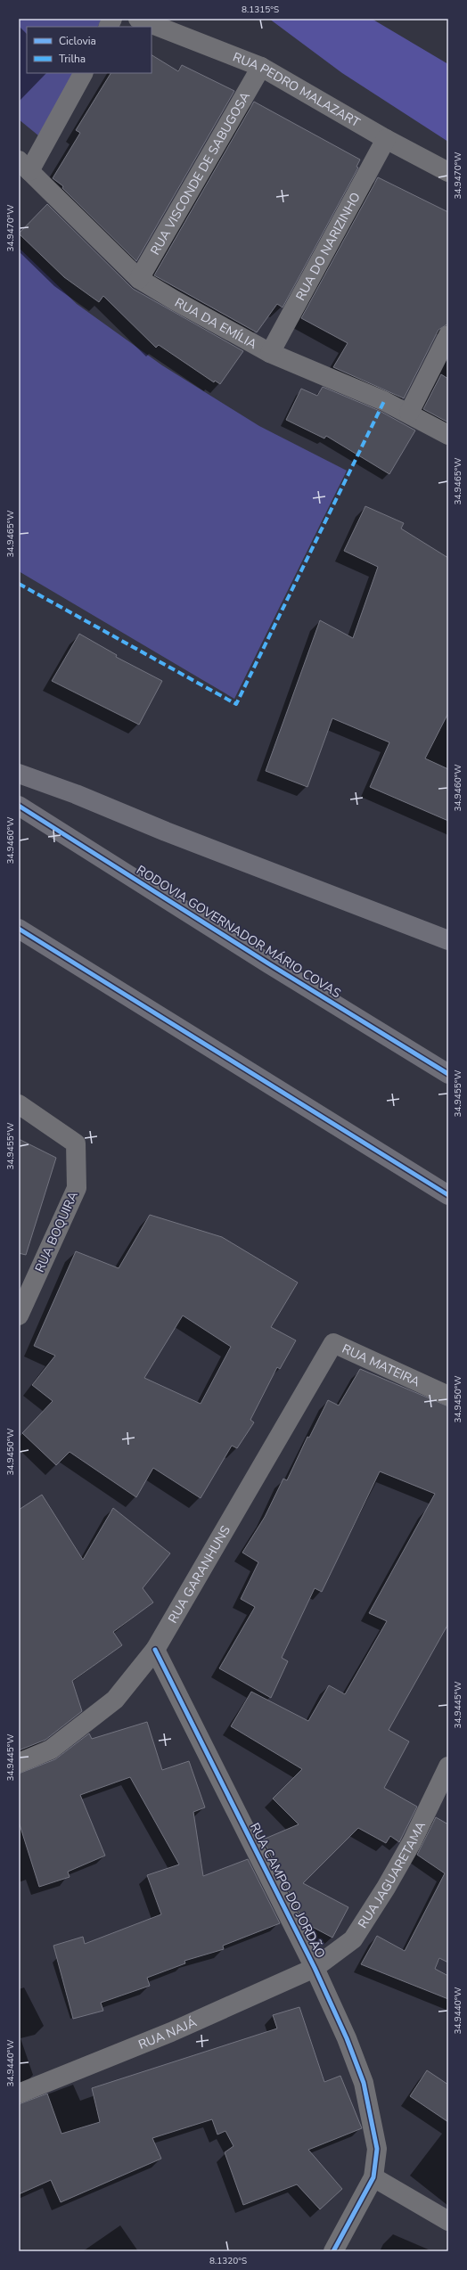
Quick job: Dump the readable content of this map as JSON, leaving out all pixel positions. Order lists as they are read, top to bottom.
{
  "streets": {
    "highway": ["RODOVIA GOVERNADOR MÁRIO COVAS"],
    "street": [
      "RUA PEDRO MALAZART",
      "RUA VISCONDE DE SABUGOSA",
      "RUA DO NARIZINHO",
      "RUA DA EMÍLIA",
      "RUA BOQUIRA",
      "RUA MATEIRA",
      "RUA GARANHUNS",
      "RUA JAGUARETAMA",
      "RUA CAMPO DO JORDÃO",
      "RUA NAJÁ"
    ]
  },
  "crossings": [
    ["RUA PEDRO MALAZART", "RUA VISCONDE DE SABUGOSA"],
    ["RUA PEDRO MALAZART", "RUA DO NARIZINHO"],
    ["RUA VISCONDE DE SABUGOSA", "RUA DA EMÍLIA"],
    ["RUA DO NARIZINHO", "RUA DA EMÍLIA"],
    ["RUA MATEIRA", "RUA GARANHUNS"],
    ["RUA GARANHUNS", "RUA CAMPO DO JORDÃO"],
    ["RUA JAGUARETAMA", "RUA CAMPO DO JORDÃO"],
    ["RUA JAGUARETAMA", "RUA NAJÁ"],
    ["RUA CAMPO DO JORDÃO", "RUA NAJÁ"]
  ],
  "legend": ["Ciclovia", "Trilha"],
  "coordinates": [
    "8.1315°S",
    "34.9470°W",
    "34.9465°W",
    "34.9460°W",
    "34.9455°W",
    "34.9450°W",
    "34.9445°W",
    "34.9440°W",
    "8.1320°S"
  ]
}
